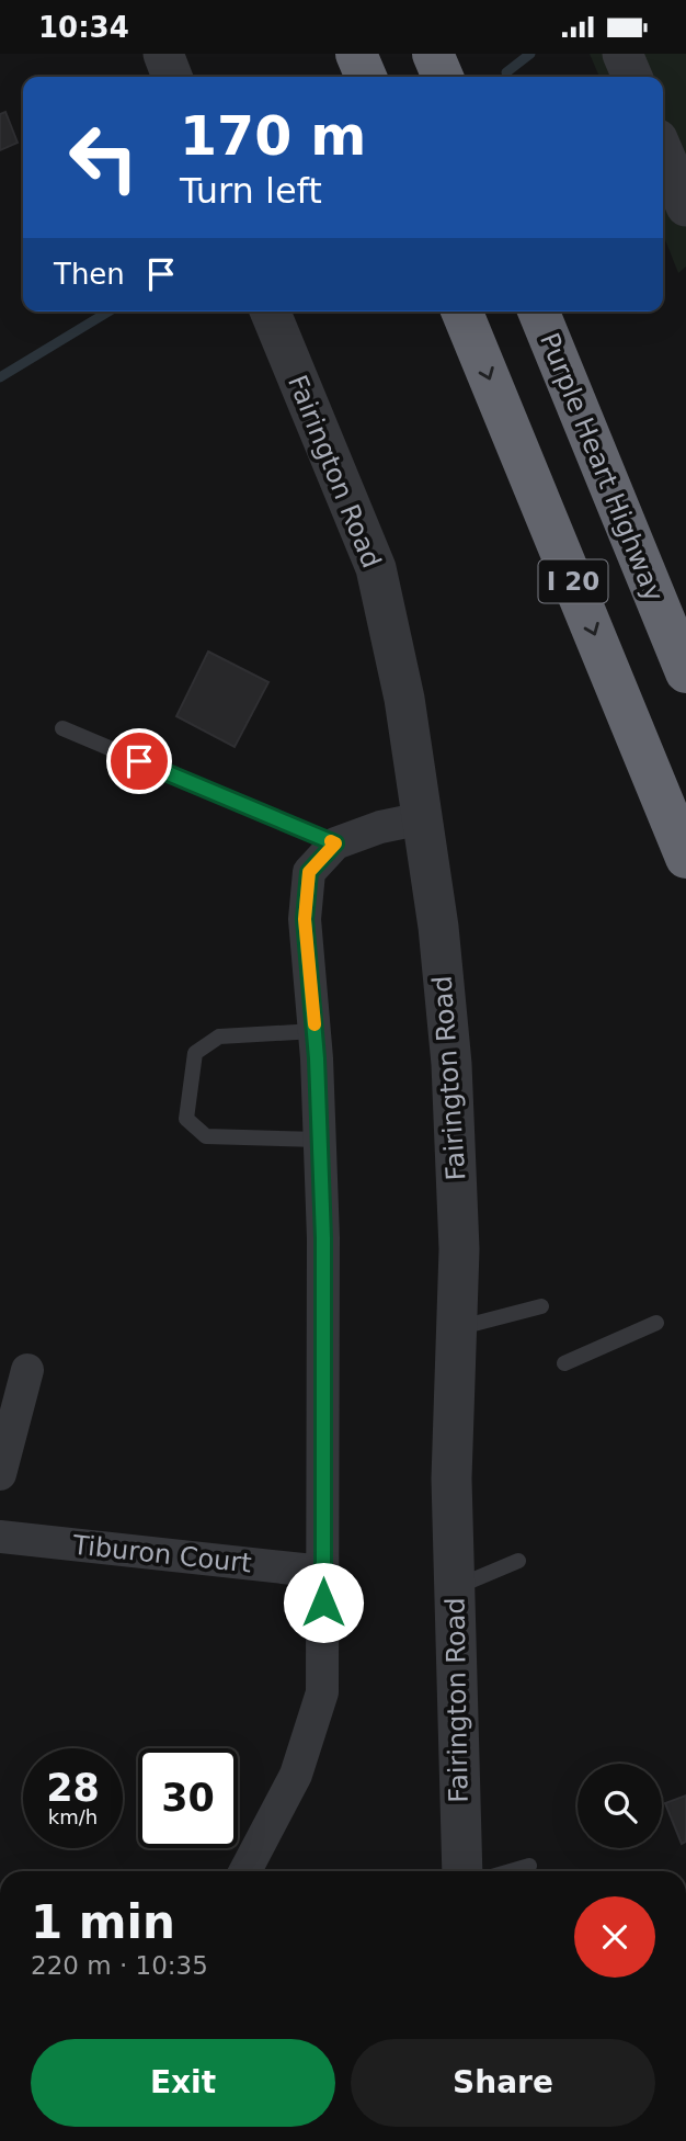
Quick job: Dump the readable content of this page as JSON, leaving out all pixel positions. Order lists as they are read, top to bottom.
{
  "streets": {
    "highway": ["Purple Heart Highway", "I 20"],
    "street": ["Fairington Road", "Tiburon Court"]
  },
  "page": {
    "status": "10:34",
    "turn": ["170 m", "Turn left"],
    "then": "Then",
    "speed": "28 km/h",
    "limit": "30",
    "heading": ["1 min", "220 m · 10:35"],
    "buttons": ["Exit", "Share"]
  }
}
